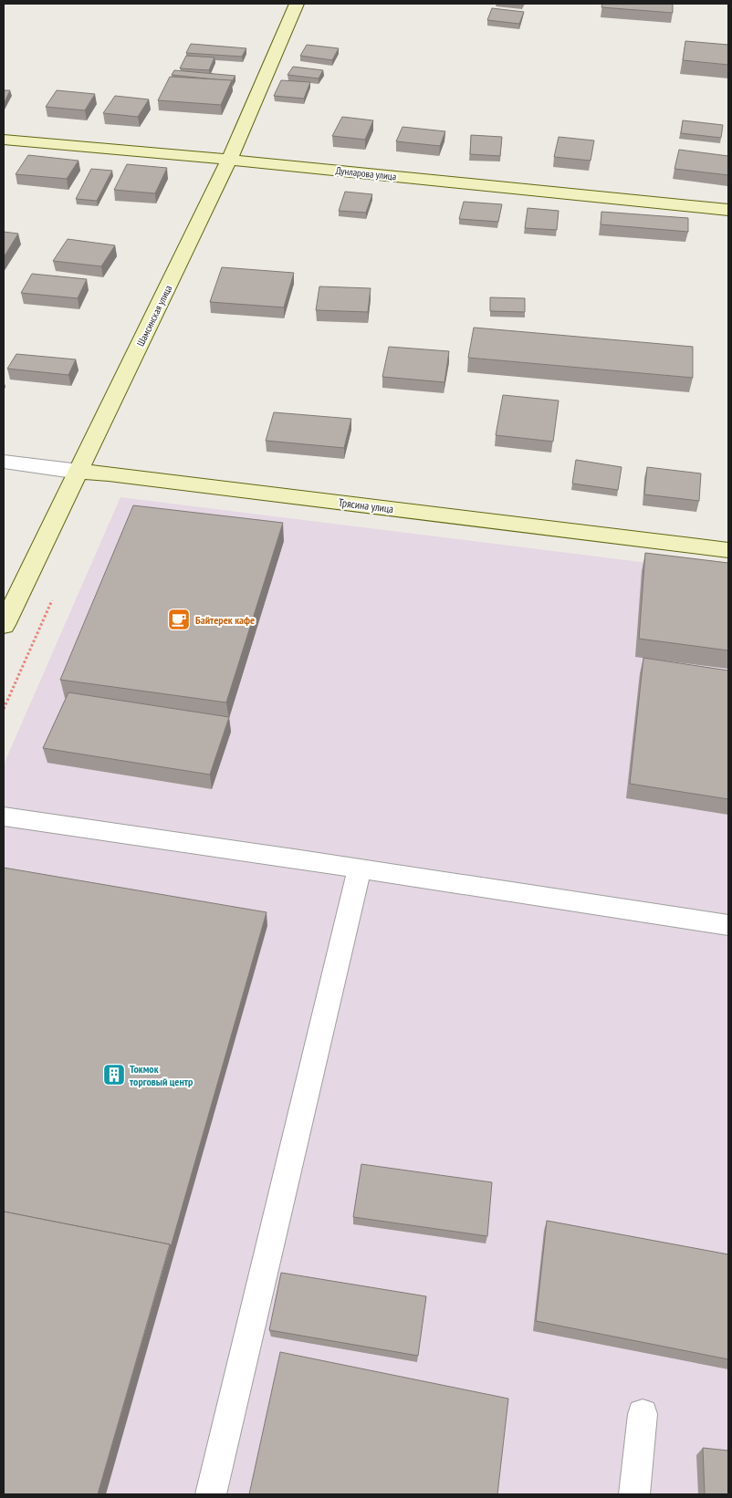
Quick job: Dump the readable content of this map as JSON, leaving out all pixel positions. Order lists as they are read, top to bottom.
{
  "streets": {
    "street": ["Дунларова улица", "Шамсинская улица", "Трясина улица"]
  },
  "crossings": [
    ["Дунларова улица", "Шамсинская улица"],
    ["Шамсинская улица", "Трясина улица"]
  ],
  "places": {
    "cafe": ["Байтерек кафе"],
    "building": ["Токмок торговый центр"]
  }
}
